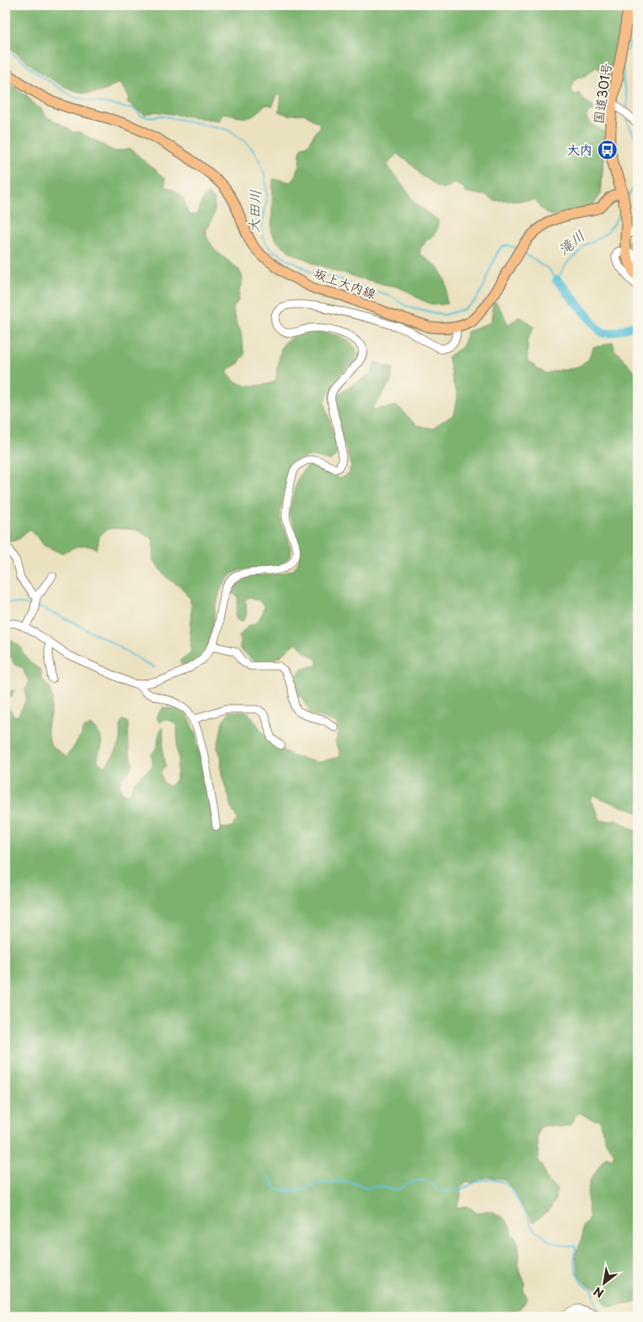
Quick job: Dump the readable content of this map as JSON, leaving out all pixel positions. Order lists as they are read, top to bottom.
{
  "streets": {
    "highway": ["国道301号"],
    "main road": ["坂上大内線"]
  },
  "crossings": [
    ["国道301号", "坂上大内線"]
  ],
  "water": ["大田川", "滝川"],
  "places": {
    "bus stop": ["大内"]
  },
  "north": "bottom left"
}
